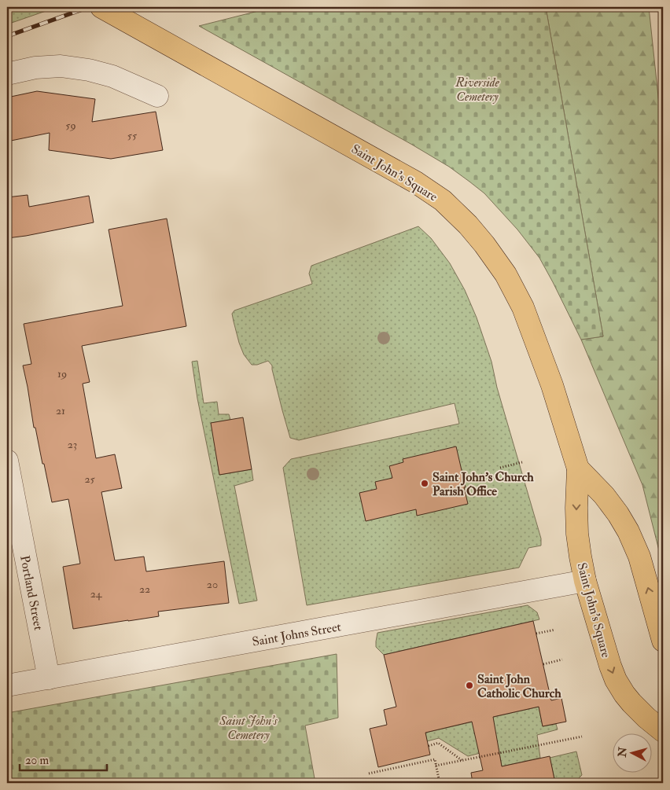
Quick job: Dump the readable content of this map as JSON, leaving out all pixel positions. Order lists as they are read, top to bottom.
{
  "streets": {
    "highway": ["Saint John's Square"],
    "street": ["Portland Street", "Saint Johns Street"]
  },
  "crossings": [
    ["Saint John's Square", "Saint Johns Street"],
    ["Portland Street", "Saint Johns Street"]
  ],
  "parks": ["Riverside Cemetery", "Saint John's Cemetery"],
  "places": ["Saint John's Church Parish Office", "Saint John Catholic Church"],
  "house_numbers": [
    "59",
    "55",
    "19",
    "21",
    "23",
    "25",
    "20",
    "22",
    "24"
  ],
  "scale_bar": "20 m",
  "north": "left"
}
